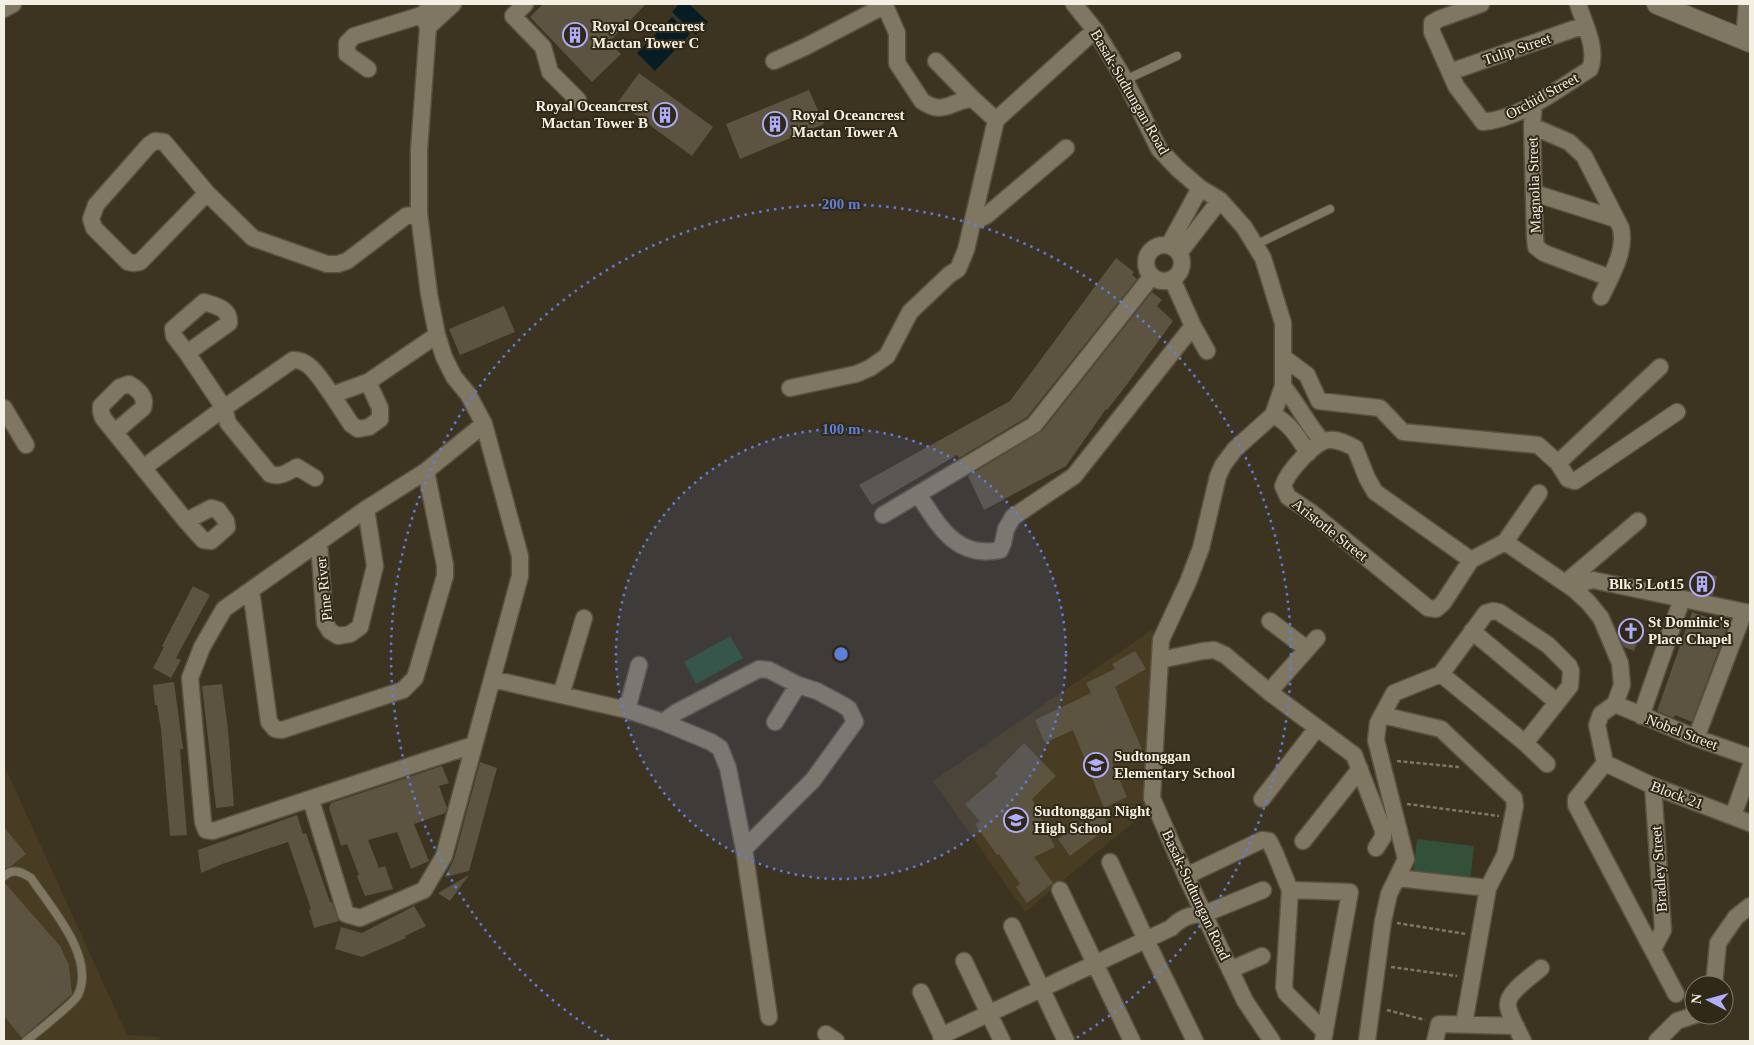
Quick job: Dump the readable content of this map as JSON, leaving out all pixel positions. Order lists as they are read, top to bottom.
{
  "streets": {
    "street": [
      "Tulip Street",
      "Basak-Sudtungan Road",
      "Orchid Street",
      "Magnolia Street",
      "Aristotle Street",
      "Pine River",
      "Nobel Street",
      "Block 21",
      "Bradley Street"
    ]
  },
  "crossings": [
    ["Tulip Street", "Orchid Street"],
    ["Orchid Street", "Magnolia Street"],
    ["Block 21", "Bradley Street"]
  ],
  "places": {
    "building": [
      "Royal Oceancrest Mactan Tower C",
      "Royal Oceancrest Mactan Tower B",
      "Royal Oceancrest Mactan Tower A",
      "Blk 5 Lot15"
    ],
    "church": ["St Dominic's Place Chapel"],
    "school or university": ["Sudtonggan Elementary School", "Sudtonggan Night High School"]
  },
  "north": "left",
  "rings": ["200 m", "100 m"]
}
